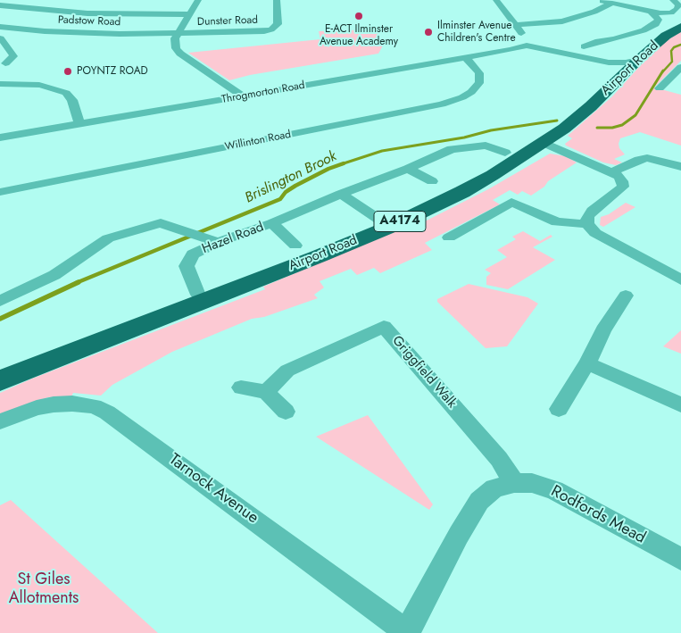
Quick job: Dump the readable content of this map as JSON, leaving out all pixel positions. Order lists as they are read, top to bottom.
{
  "streets": {
    "highway": ["Airport Road", "A4174"],
    "street": [
      "Padstow Road",
      "Dunster Road",
      "Throgmorton Road",
      "Willinton Road",
      "Hazel Road",
      "Griggfield Walk",
      "Tarnock Avenue",
      "Rodfords Mead"
    ]
  },
  "crossings": [
    ["Padstow Road", "Dunster Road"],
    ["Airport Road", "Hazel Road"],
    ["Throgmorton Road", "Willinton Road"],
    ["Griggfield Walk", "Rodfords Mead"],
    ["Tarnock Avenue", "Rodfords Mead"]
  ],
  "water": ["Brislington Brook"],
  "parks": ["St Giles Allotments"],
  "places": ["E-ACT Ilminster Avenue Academy", "Ilminster Avenue Children's Centre", "POYNTZ ROAD"]
}
